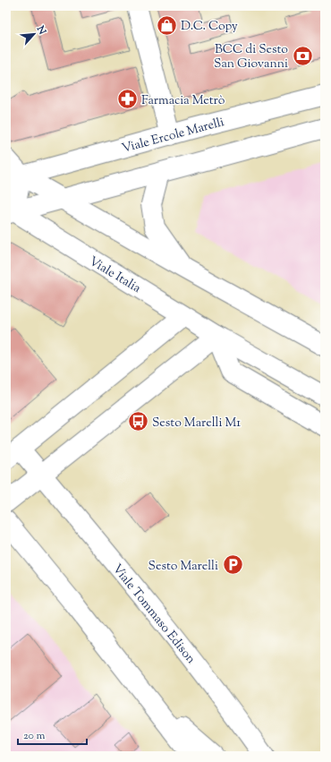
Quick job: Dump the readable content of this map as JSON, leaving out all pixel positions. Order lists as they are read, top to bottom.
{
  "streets": {
    "street": ["Viale Ercole Marelli", "Viale Italia", "Viale Tommaso Edison"]
  },
  "crossings": [
    ["Viale Italia", "Viale Tommaso Edison"]
  ],
  "places": {
    "shop": ["D.C. Copy"],
    "bank": ["BCC di Sesto San Giovanni"],
    "pharmacy": ["Farmacia Metrò"],
    "bus stop": ["Sesto Marelli M1"],
    "parking": ["Sesto Marelli"]
  },
  "scale_bar": "20 m",
  "north": "top right"
}
